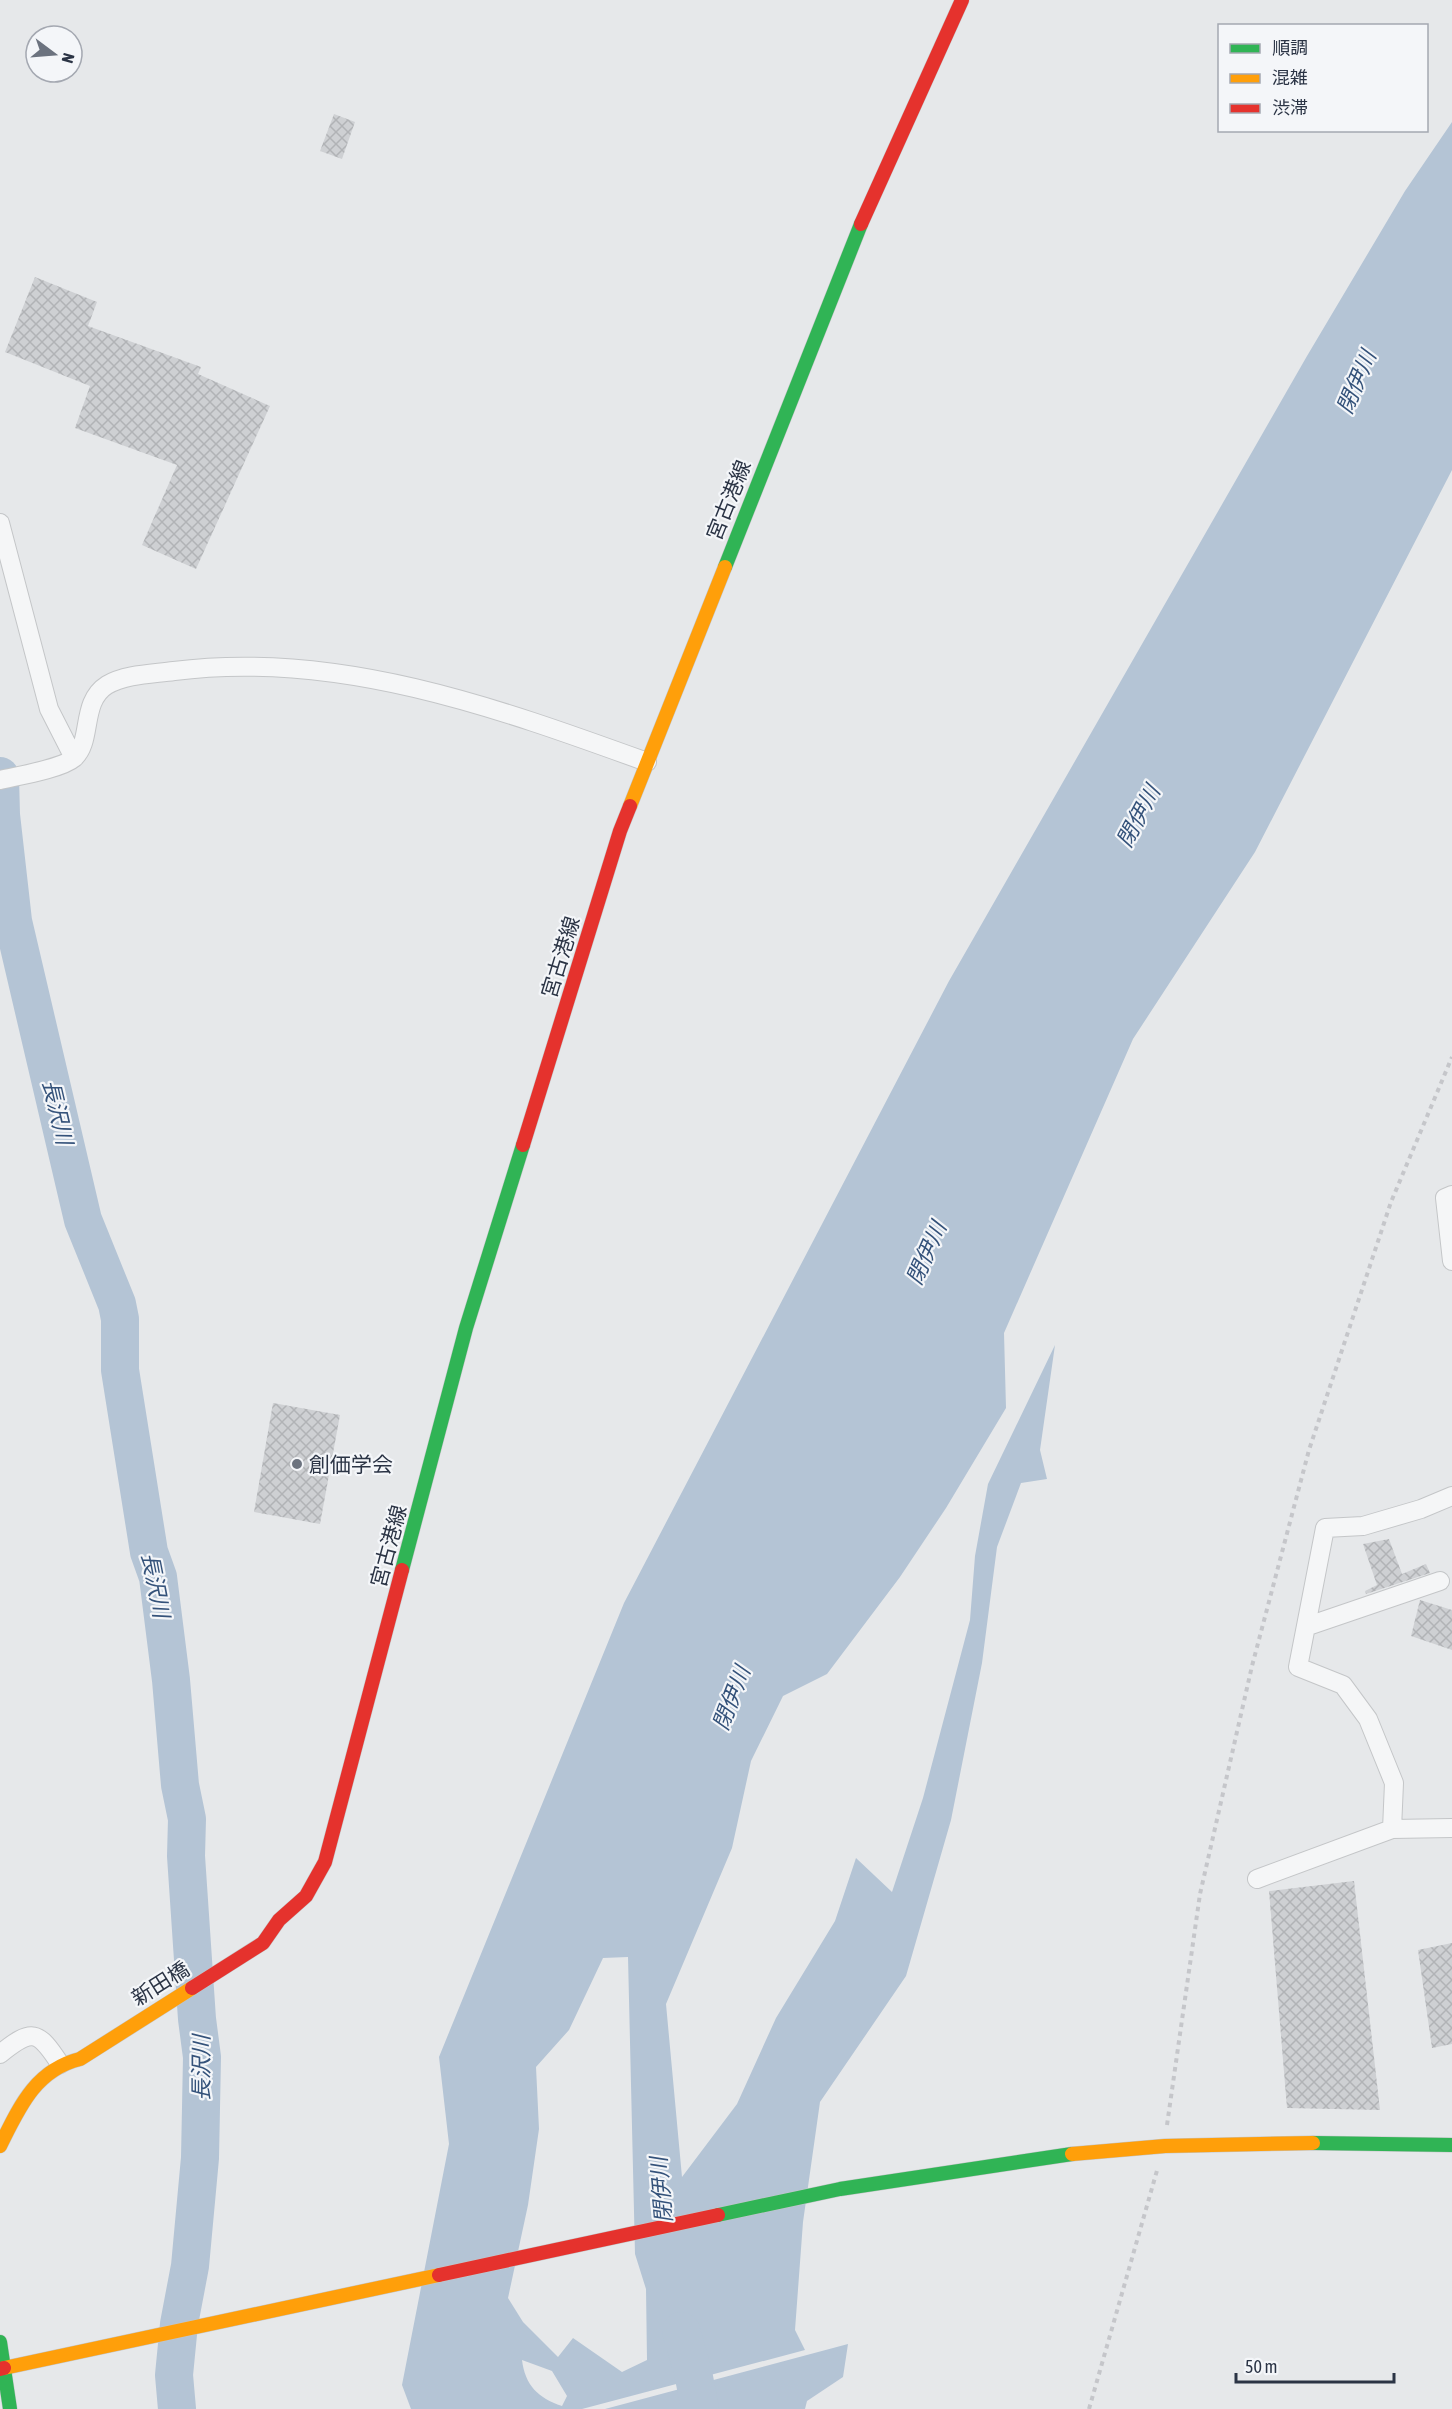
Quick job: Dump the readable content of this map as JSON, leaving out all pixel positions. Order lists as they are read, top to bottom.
{
  "streets": {
    "main road": ["宮古港線", "新田橋"]
  },
  "crossings": [
    ["宮古港線", "新田橋"]
  ],
  "water": ["閉伊川", "長沢川"],
  "places": ["創価学会"],
  "legend": ["順調", "混雑", "渋滞"],
  "scale_bar": "50 m",
  "north": "right"
}
